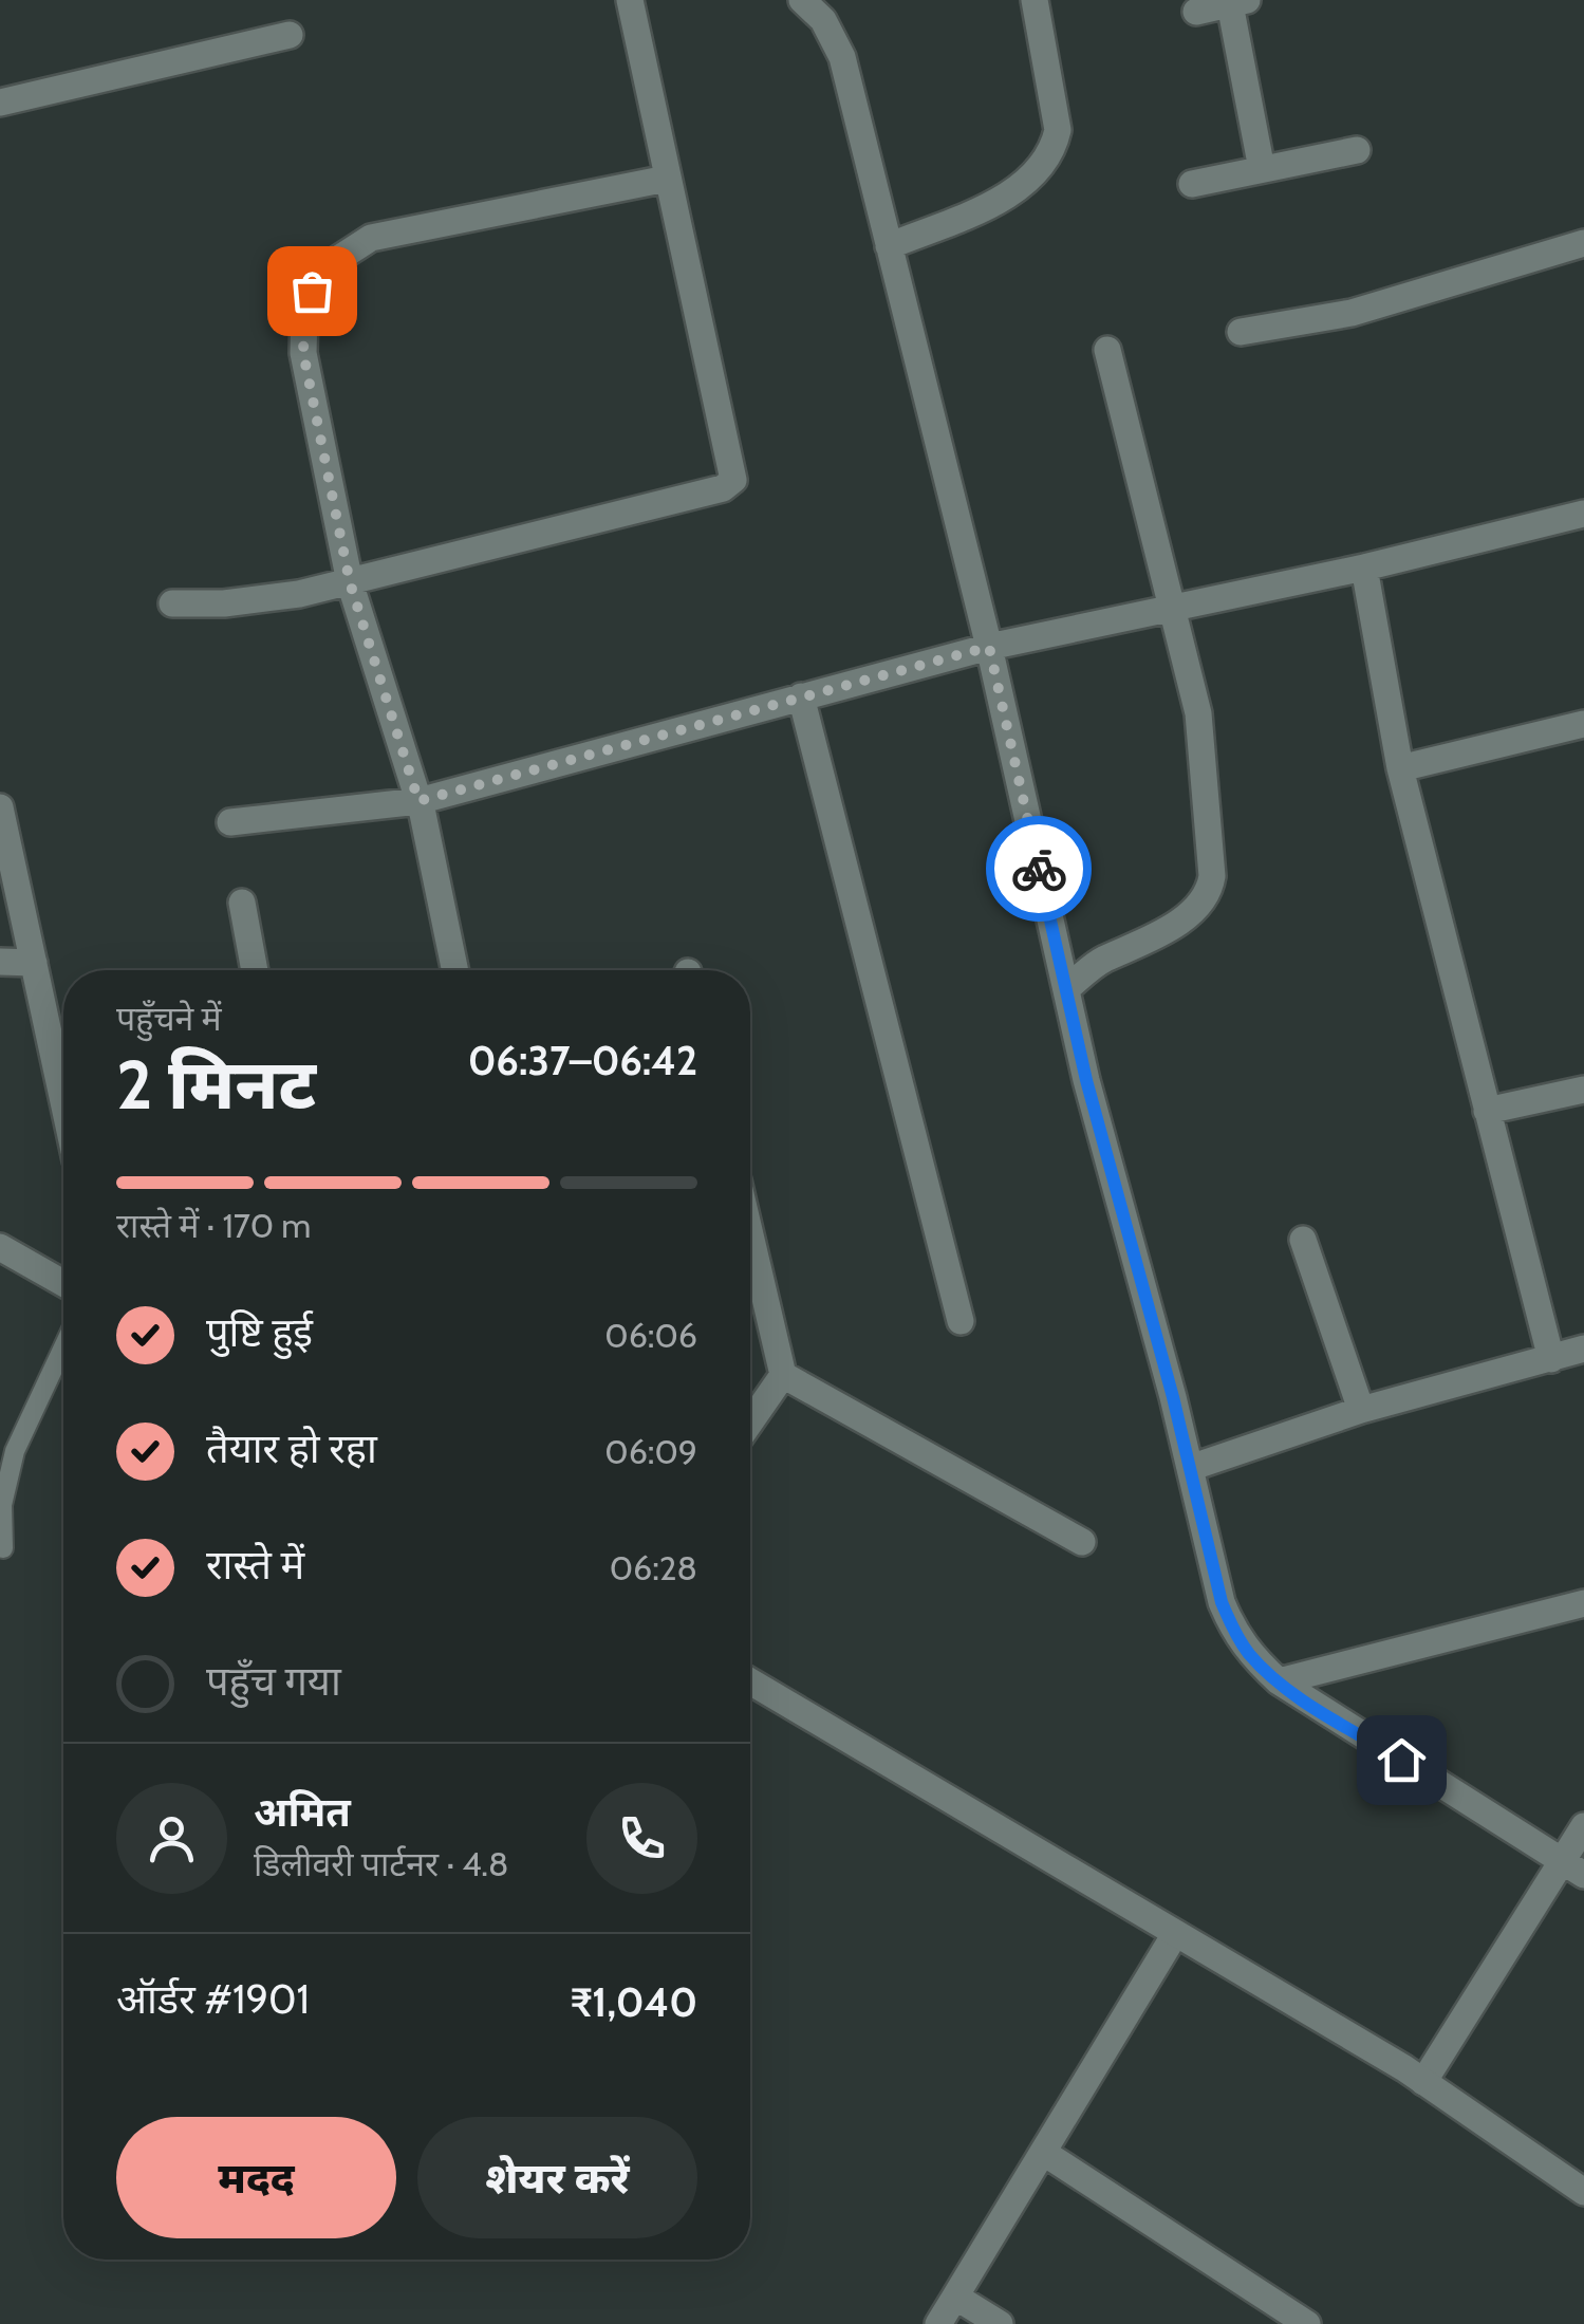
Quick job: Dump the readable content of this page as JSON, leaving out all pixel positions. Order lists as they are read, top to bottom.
{
  "page": {
    "heading": ["2 मिनट", "पहुँचने में", "06:37–06:42"],
    "panel": [
      "अमित",
      "डिलीवरी पार्टनर · 4.8",
      "ऑर्डर #1901",
      "₹1,040"
    ],
    "bar": "रास्ते में · 170 m",
    "list": [
      ["पुष्टि हुई", "06:06"],
      ["तैयार हो रहा", "06:09"],
      ["रास्ते में", "06:28"],
      "पहुँच गया"
    ],
    "buttons": ["मदद", "शेयर करें"]
  }
}
